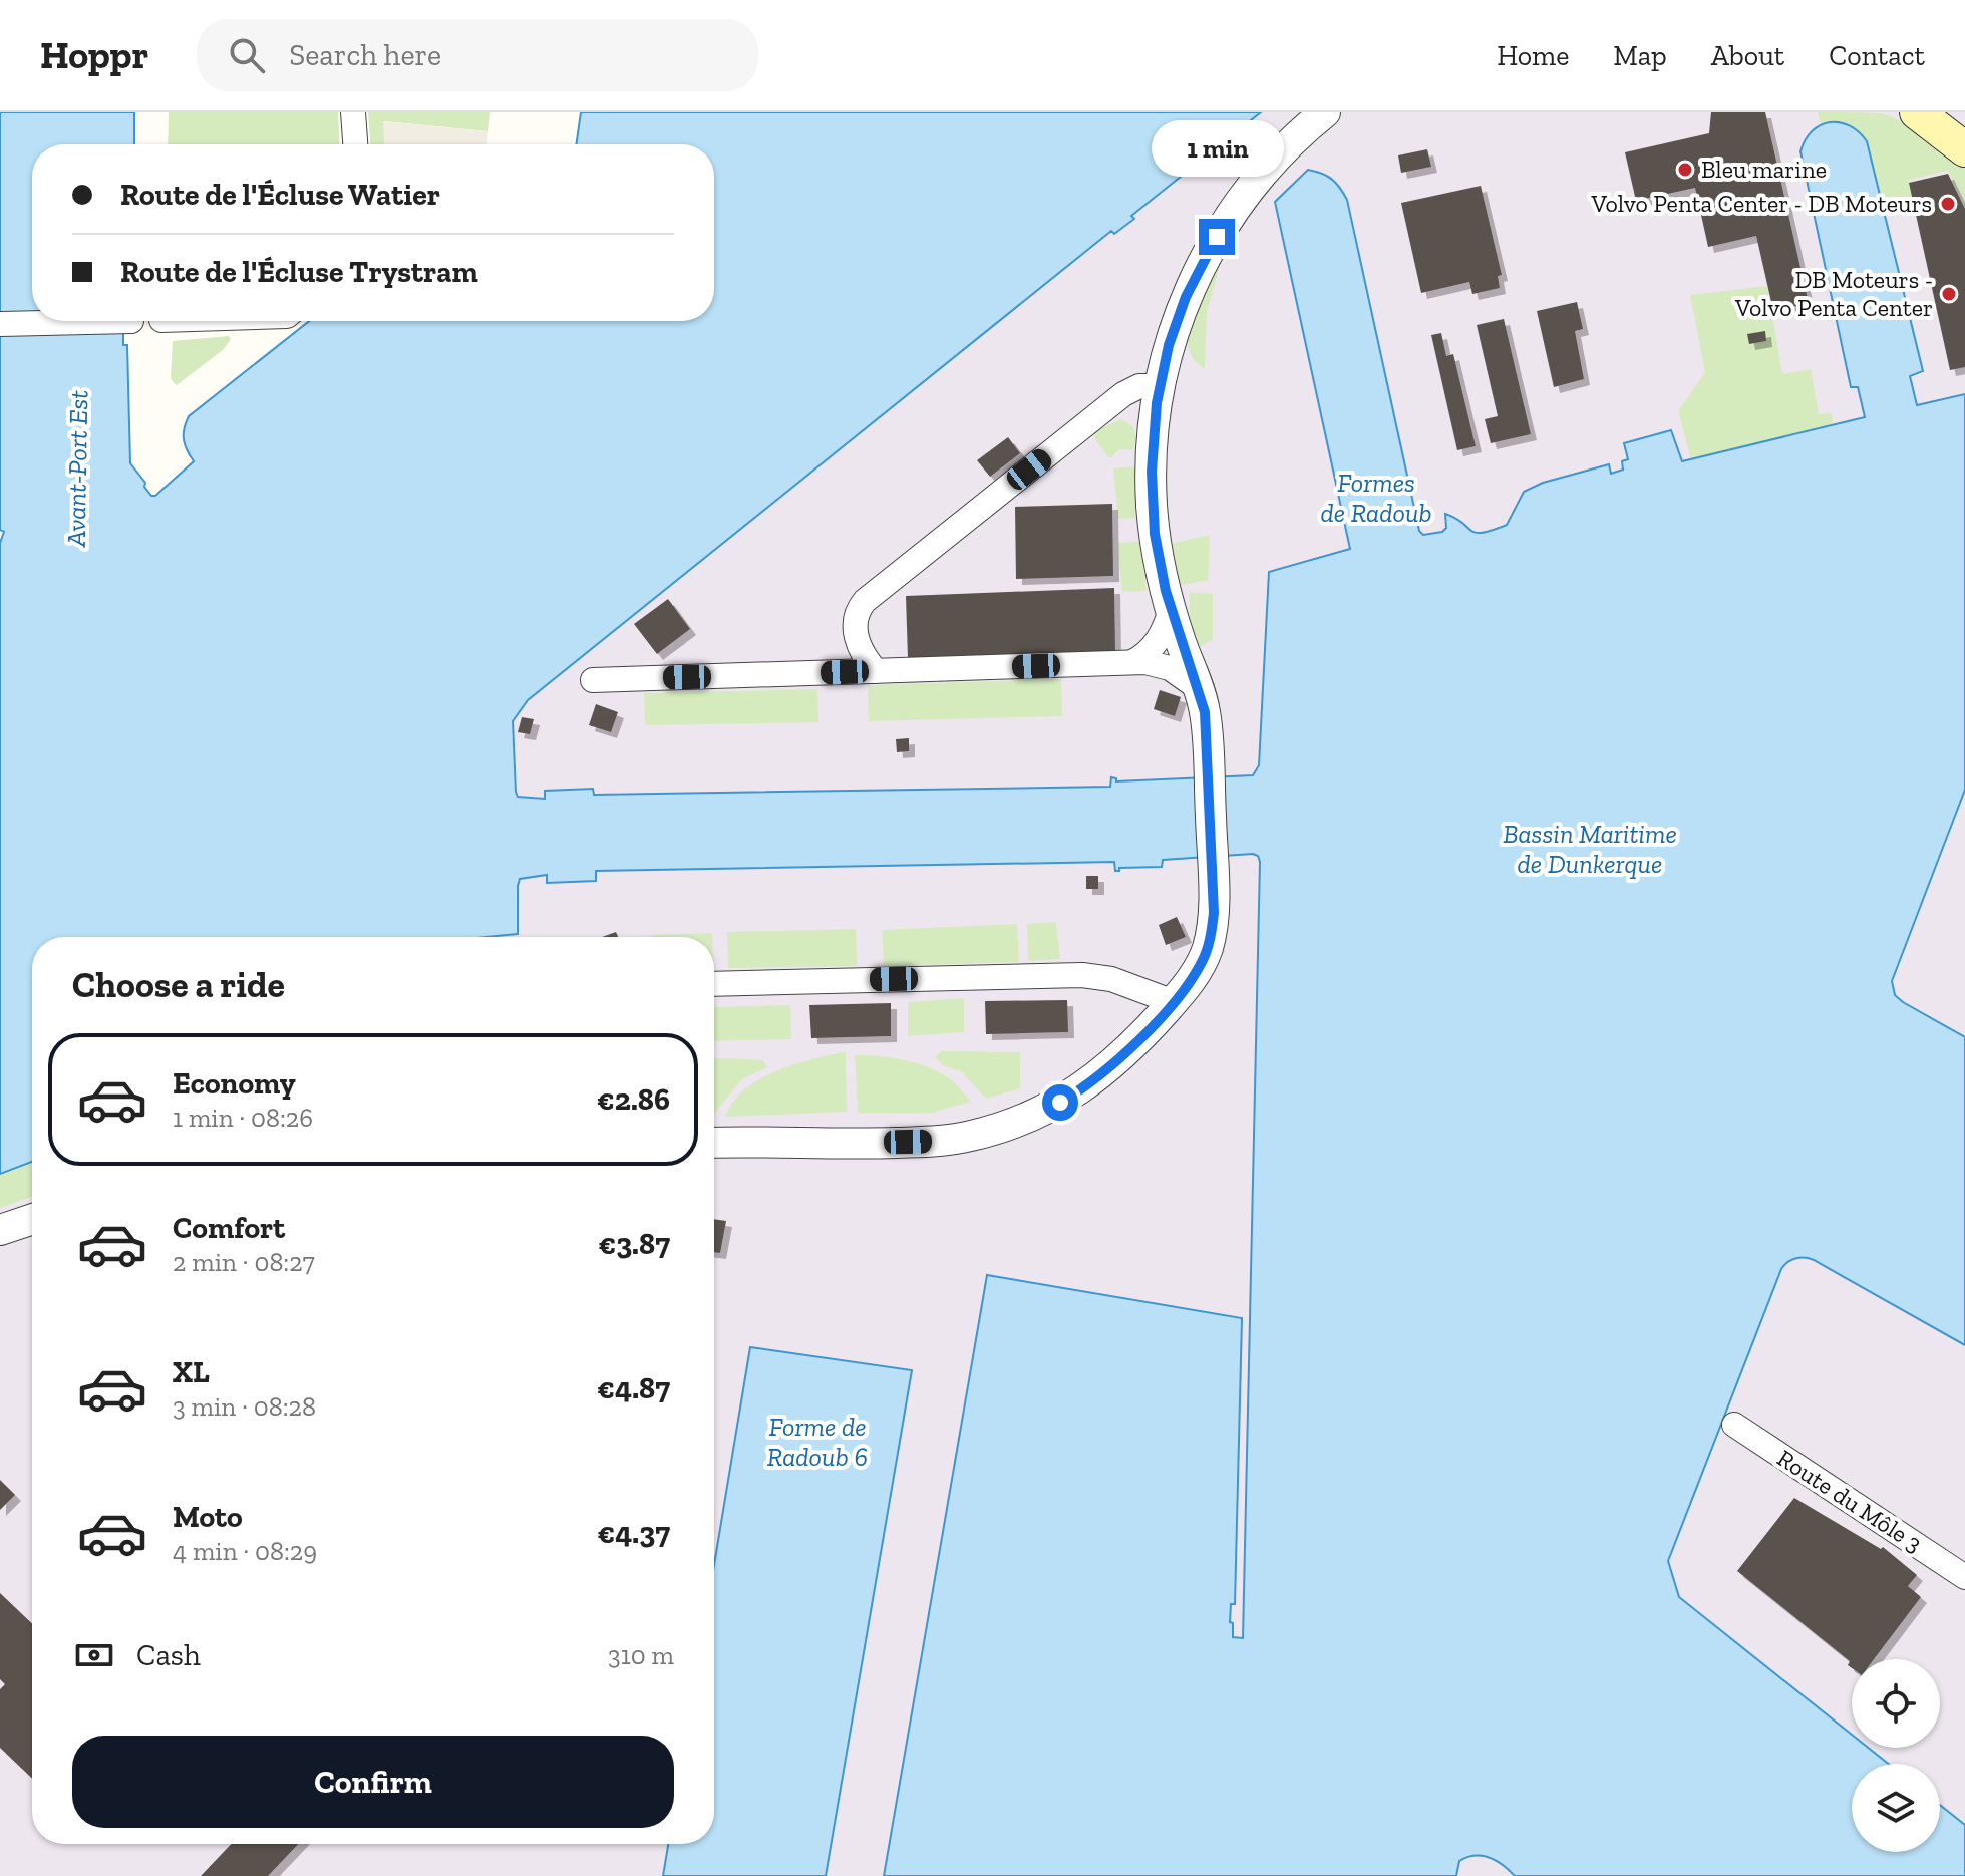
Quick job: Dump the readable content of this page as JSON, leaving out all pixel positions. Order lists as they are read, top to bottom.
{
  "streets": {
    "street": ["Route du Môle 3"]
  },
  "water": [
    "Avant-Port Est",
    "Formes de Radoub",
    "Bassin Maritime de Dunkerque",
    "Forme de Radoub 6"
  ],
  "places": ["Bleu marine", "Volvo Penta Center - DB Moteurs", "DB Moteurs - Volvo Penta Center"],
  "page": {
    "header": "Hoppr",
    "search": "Search here",
    "nav": [
      "Home",
      "Map",
      "About",
      "Contact"
    ],
    "bubble": "1 min",
    "banner": ["Route de l'Écluse Watier", "Route de l'Écluse Trystram"],
    "heading": "Choose a ride",
    "list": [
      {
        "name": "Economy",
        "note": "1 min · 08:26",
        "value": "€2.86"
      },
      {
        "name": "Comfort",
        "note": "2 min · 08:27",
        "value": "€3.87"
      },
      {
        "name": "XL",
        "note": "3 min · 08:28",
        "value": "€4.87"
      },
      {
        "name": "Moto",
        "note": "4 min · 08:29",
        "value": "€4.37"
      }
    ],
    "pay": ["Cash", "310 m"],
    "buttons": "Confirm"
  }
}
